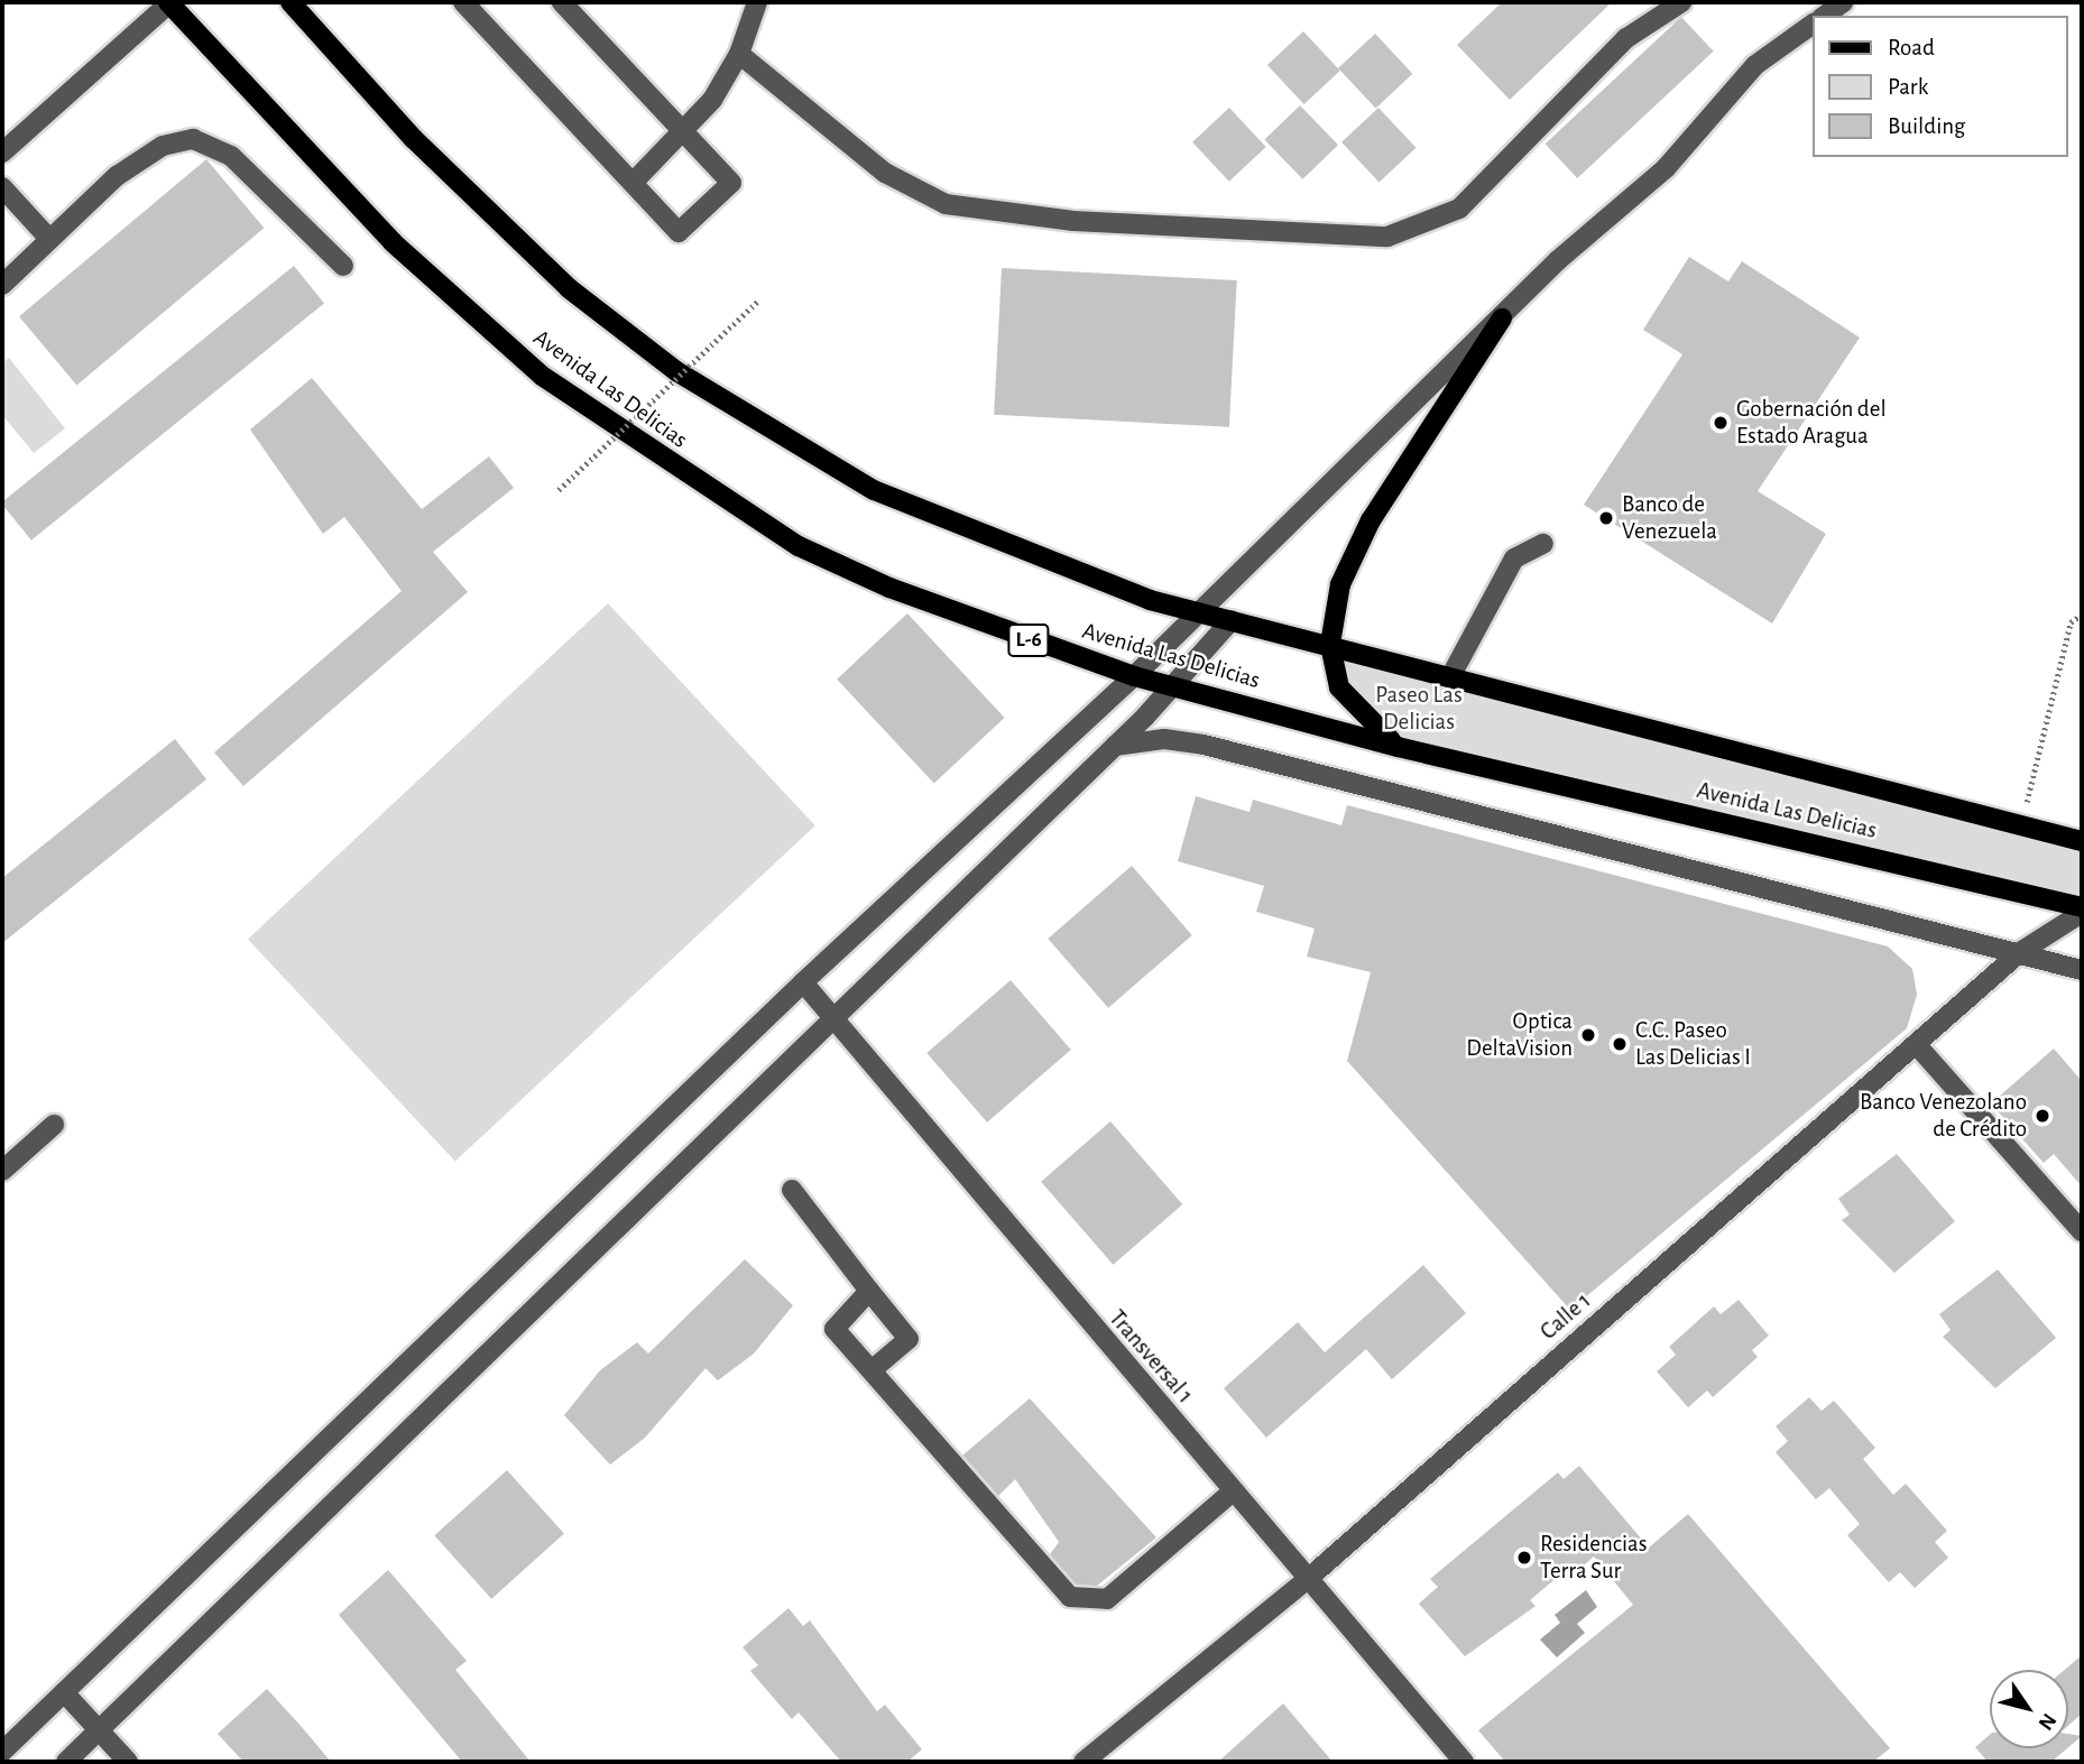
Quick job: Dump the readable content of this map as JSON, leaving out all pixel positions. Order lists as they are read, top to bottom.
{
  "streets": {
    "main road": ["Avenida Las Delicias", "L-6"],
    "street": ["Calle 1", "Transversal 1"]
  },
  "crossings": [
    ["Avenida Las Delicias", "L-6"],
    ["Avenida Las Delicias", "Calle 1"],
    ["Calle 1", "Transversal 1"]
  ],
  "parks": ["Paseo Las Delicias"],
  "places": [
    "Gobernación del Estado Aragua",
    "Banco de Venezuela",
    "Optica DeltaVision",
    "C.C. Paseo Las Delicias I",
    "Banco Venezolano de Crédito",
    "Residencias Terra Sur"
  ],
  "legend": ["Road", "Park", "Building"],
  "north": "bottom right"
}
